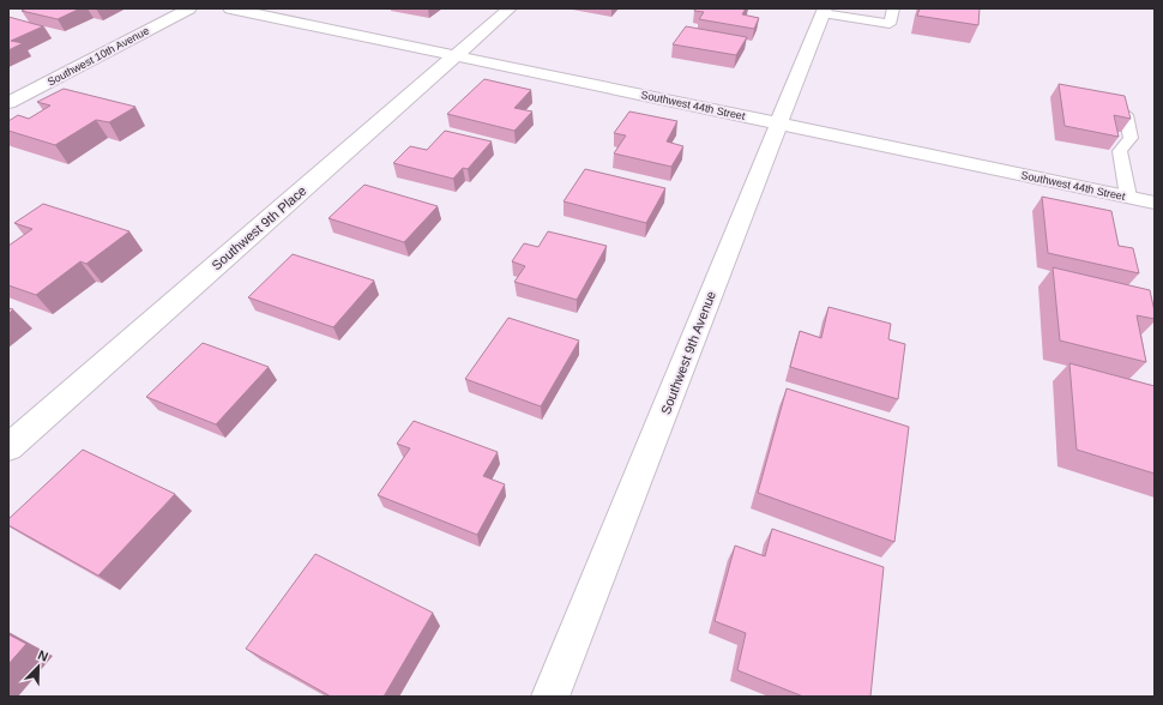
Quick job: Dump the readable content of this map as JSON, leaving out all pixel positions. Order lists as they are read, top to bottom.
{
  "streets": {
    "street": [
      "Southwest 10th Avenue",
      "Southwest 44th Street",
      "Southwest 9th Place",
      "Southwest 9th Avenue"
    ]
  },
  "crossings": [
    ["Southwest 44th Street", "Southwest 9th Place"],
    ["Southwest 44th Street", "Southwest 9th Avenue"]
  ],
  "north": "top right"
}
